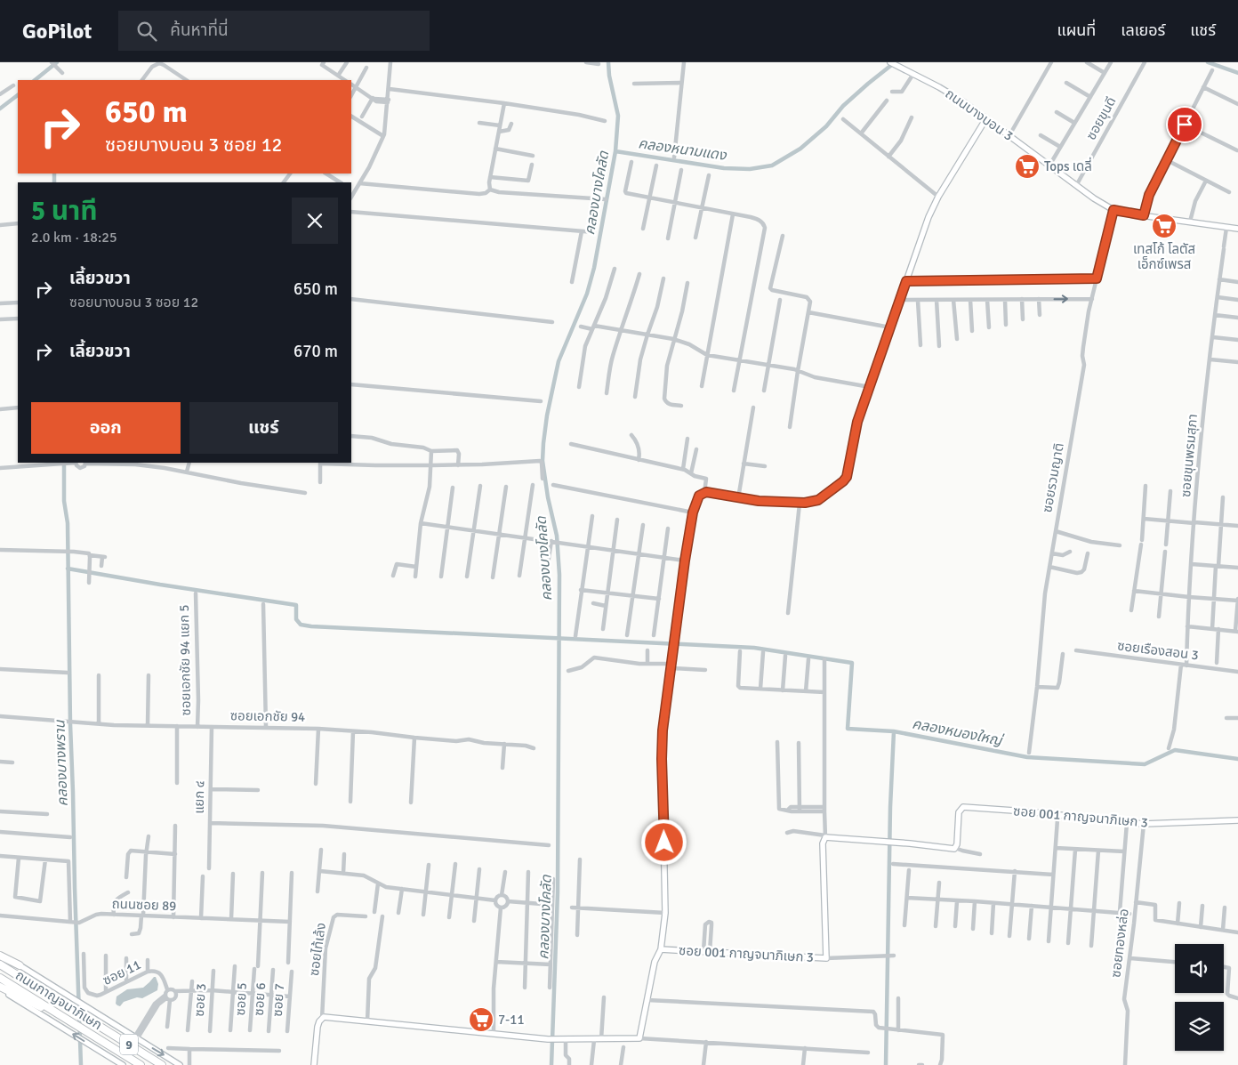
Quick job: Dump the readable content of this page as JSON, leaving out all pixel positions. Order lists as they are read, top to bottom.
{
  "streets": {
    "highway": ["ถนนกาญจนาภิเษก", "9"],
    "street": [
      "ถนนบางบอน 3",
      "ซอยขุนดี",
      "ซอยขุนพรมสุภา",
      "ซอยรวมญาติ",
      "ซอยเรืองสอน 3",
      "ซอยเอกชัย 94 แยก 5",
      "ซอยเอกชัย 94",
      "แยก ๔",
      "ซอย 001 กาญจนาภิเษก 3",
      "ถนนซอย 89",
      "ซอยทองหล่อ",
      "ซอยไท้เล้ง",
      "ซอย 11",
      "ซอย 5",
      "ซอย 6",
      "ซอย 3",
      "ซอย 7"
    ]
  },
  "crossings": [
    ["ถนนบางบอน 3", "ซอยขุนดี"],
    ["ถนนบางบอน 3", "ซอยขุนพรมสุภา"],
    ["ถนนบางบอน 3", "ซอยรวมญาติ"],
    ["ซอยขุนพรมสุภา", "ซอยเรืองสอน 3"],
    ["ซอยเอกชัย 94 แยก 5", "ซอยเอกชัย 94"],
    ["ซอยเอกชัย 94", "แยก ๔"],
    ["ซอย 001 กาญจนาภิเษก 3", "ซอยทองหล่อ"],
    ["ถนนซอย 89", "ซอย 5"]
  ],
  "water": [
    "คลองหนามแดง",
    "คลองบางโคลัด",
    "คลองหนองใหญ่",
    "คลองบางพราน"
  ],
  "places": {
    "supermarket": ["Tops เดลี่", "เทสโก้ โลตัส เอ็กซ์เพรส", "7-11"]
  },
  "page": {
    "header": "GoPilot",
    "search": "ค้นหาที่นี่",
    "nav": ["แผนที่", "เลเยอร์", "แชร์"],
    "turn": ["650 m", "ซอยบางบอน 3 ซอย 12"],
    "heading": ["5 นาที", "2.0 km · 18:25"],
    "list": [
      {
        "name": "เลี้ยวขวา",
        "note": "ซอยบางบอน 3 ซอย 12",
        "value": "650 m"
      },
      {
        "name": "เลี้ยวขวา",
        "value": "670 m"
      }
    ],
    "buttons": ["ออก", "แชร์"]
  }
}
